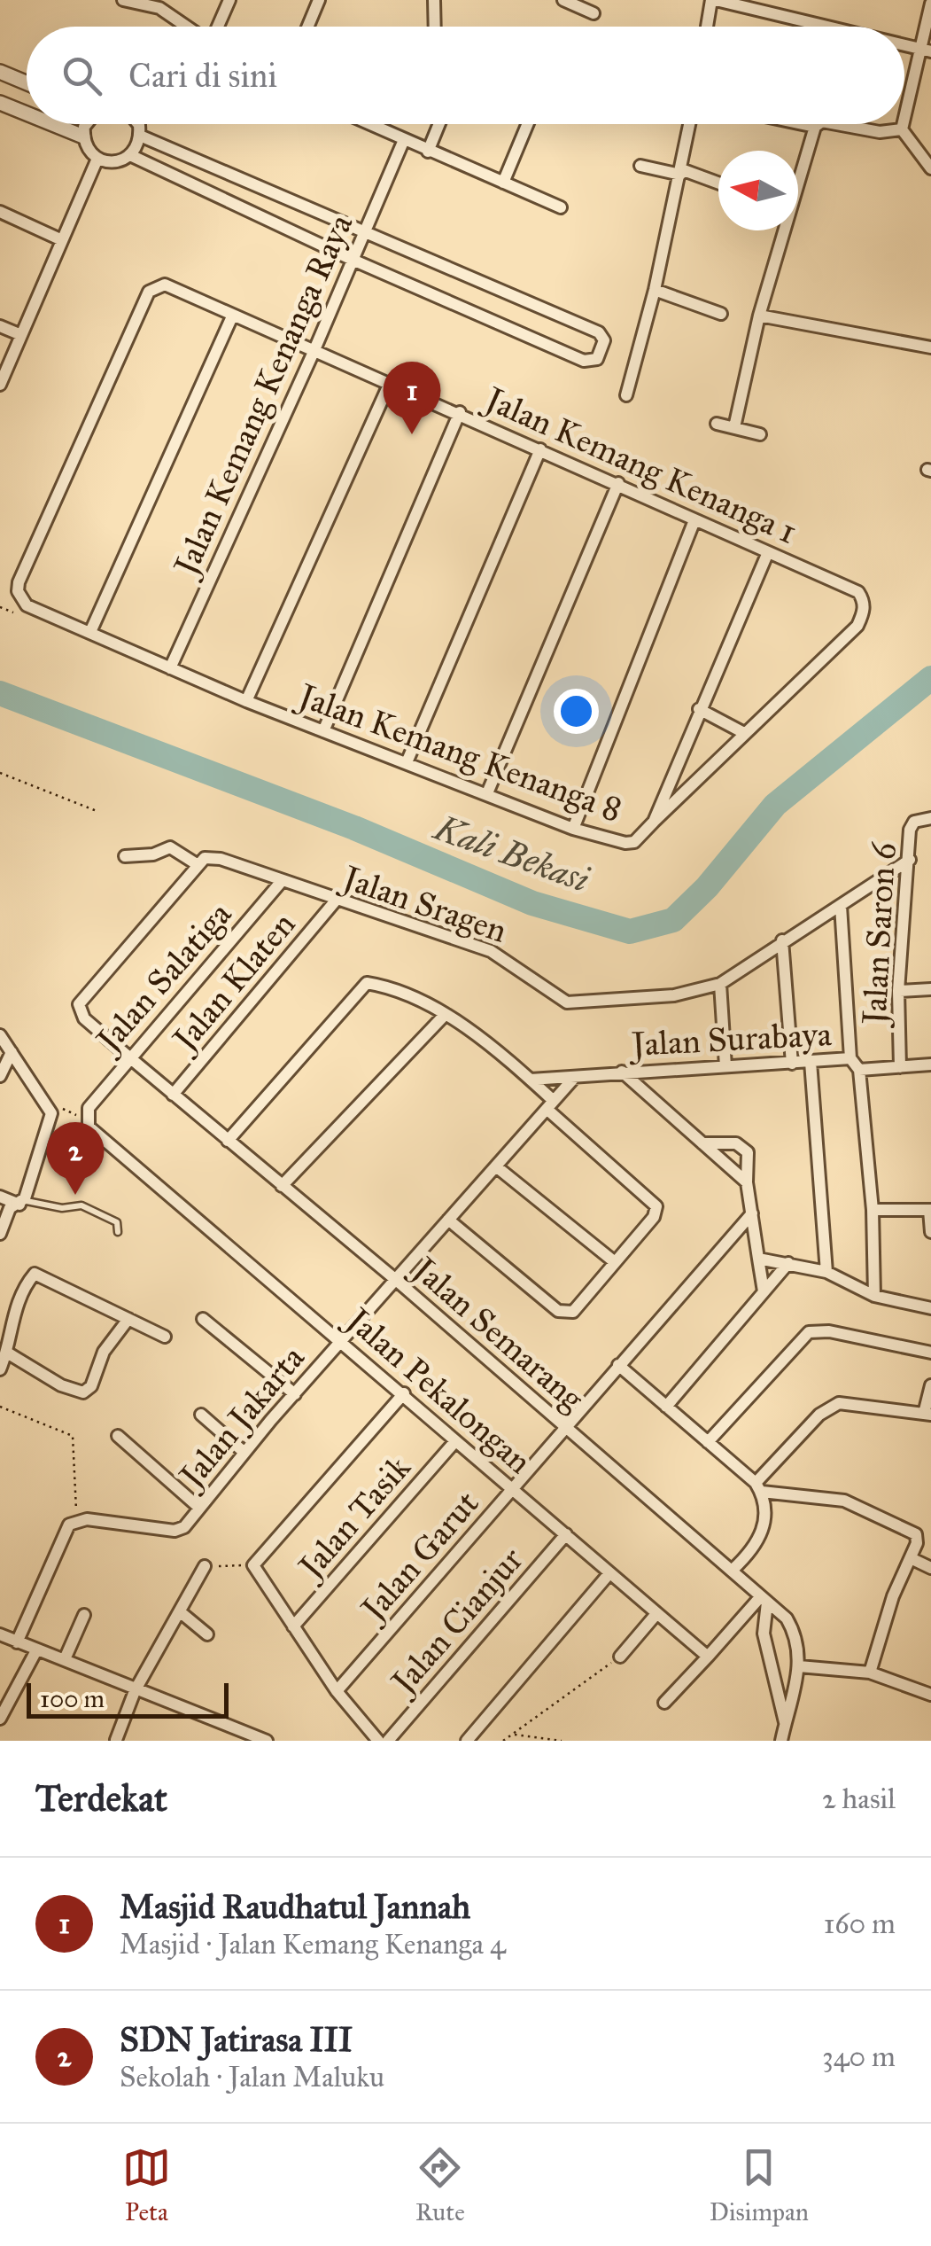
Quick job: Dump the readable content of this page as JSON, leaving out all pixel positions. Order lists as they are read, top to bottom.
{
  "streets": {
    "street": [
      "Jalan Kemang Kenanga Raya",
      "Jalan Kemang Kenanga 1",
      "Jalan Kemang Kenanga 8",
      "Jalan Sragen",
      "Jalan Saron 6",
      "Jalan Salatiga",
      "Jalan Klaten",
      "Jalan Surabaya",
      "Jalan Semarang",
      "Jalan Pekalongan",
      "Jalan Jakarta",
      "Jalan Tasik",
      "Jalan Garut",
      "Jalan Cianjur"
    ]
  },
  "crossings": [
    ["Jalan Kemang Kenanga Raya", "Jalan Kemang Kenanga 1"],
    ["Jalan Kemang Kenanga Raya", "Jalan Kemang Kenanga 8"],
    ["Jalan Kemang Kenanga 1", "Jalan Kemang Kenanga 8"],
    ["Jalan Sragen", "Jalan Saron 6"],
    ["Jalan Sragen", "Jalan Salatiga"],
    ["Jalan Sragen", "Jalan Klaten"],
    ["Jalan Sragen", "Jalan Semarang"],
    ["Jalan Saron 6", "Jalan Surabaya"],
    ["Jalan Salatiga", "Jalan Semarang"],
    ["Jalan Salatiga", "Jalan Pekalongan"],
    ["Jalan Klaten", "Jalan Semarang"],
    ["Jalan Surabaya", "Jalan Jakarta"],
    ["Jalan Semarang", "Jalan Jakarta"],
    ["Jalan Semarang", "Jalan Garut"],
    ["Jalan Pekalongan", "Jalan Jakarta"],
    ["Jalan Pekalongan", "Jalan Tasik"],
    ["Jalan Pekalongan", "Jalan Garut"],
    ["Jalan Pekalongan", "Jalan Cianjur"]
  ],
  "water": ["Kali Bekasi"],
  "scale_bar": "100 m",
  "north": "left",
  "page": {
    "search": "Cari di sini",
    "pins": ["1", "2"],
    "scale": "100 m",
    "heading": ["Terdekat", "2 hasil"],
    "list": [
      {
        "mark": "1",
        "name": "Masjid Raudhatul Jannah",
        "note": "Masjid · Jalan Kemang Kenanga 4",
        "value": "160 m"
      },
      {
        "mark": "2",
        "name": "SDN Jatirasa III",
        "note": "Sekolah · Jalan Maluku",
        "value": "340 m"
      }
    ],
    "nav": ["Peta", "Rute", "Disimpan"]
  }
}
